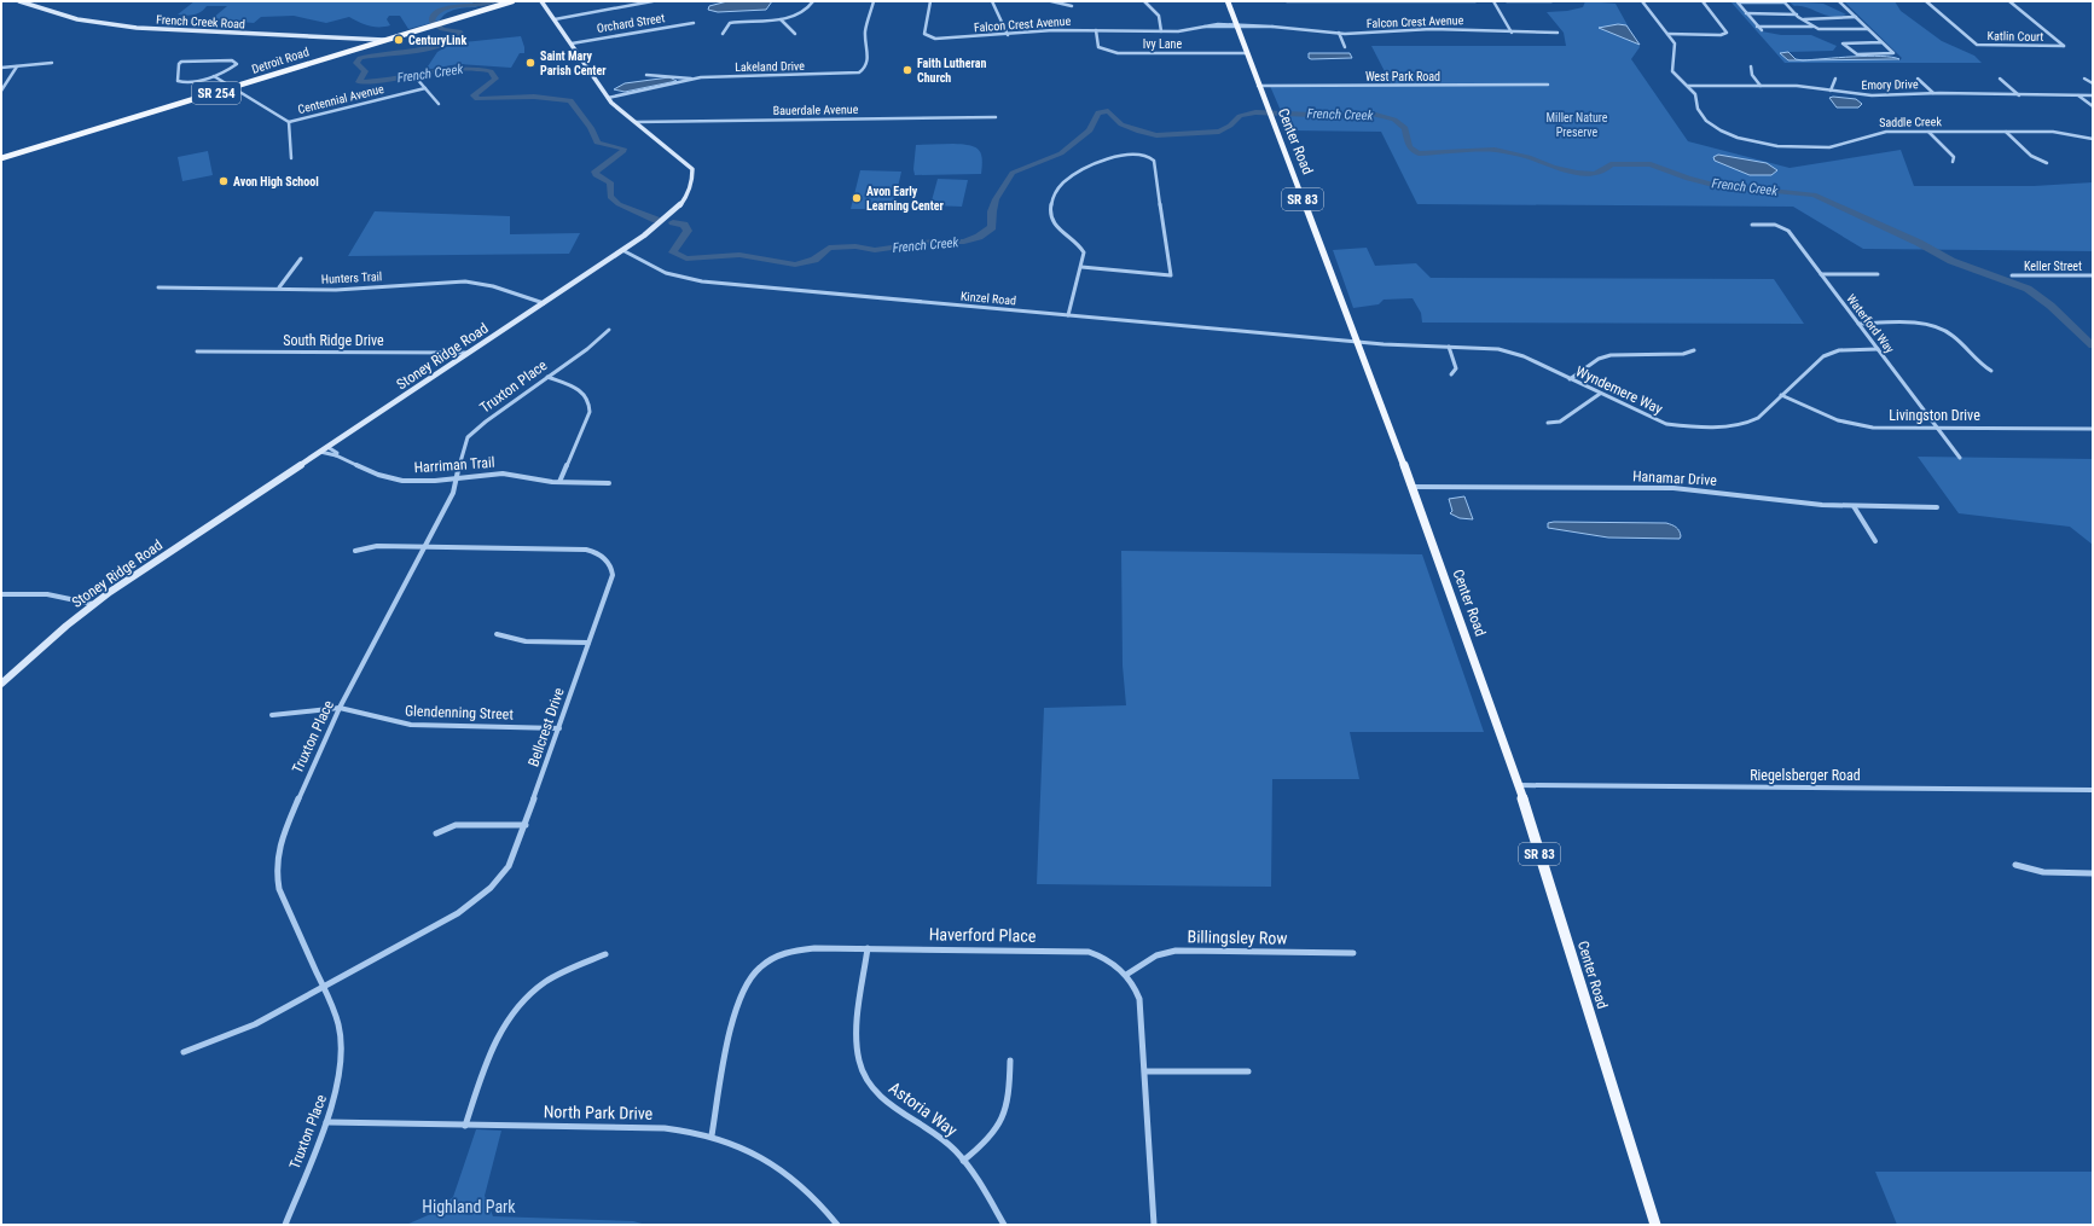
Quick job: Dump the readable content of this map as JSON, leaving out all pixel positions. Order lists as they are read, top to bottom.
{
  "streets": {
    "main road": [
      "Detroit Road",
      "SR 254",
      "Center Road",
      "SR 83"
    ],
    "street": [
      "French Creek Road",
      "Falcon Crest Avenue",
      "Orchard Street",
      "Katlin Court",
      "Ivy Lane",
      "Lakeland Drive",
      "West Park Road",
      "Emory Drive",
      "Centennial Avenue",
      "Bauerdale Avenue",
      "Saddle Creek",
      "Keller Street",
      "Hunters Trail",
      "Kinzel Road",
      "Waterford Way",
      "South Ridge Drive",
      "Stoney Ridge Road",
      "Truxton Place",
      "Wyndemere Way",
      "Livingston Drive",
      "Harriman Trail",
      "Hanamar Drive",
      "Glendenning Street",
      "Bellcrest Drive",
      "Riegelsberger Road",
      "Haverford Place",
      "Billingsley Row",
      "Astoria Way",
      "North Park Drive"
    ]
  },
  "crossings": [
    ["French Creek Road", "Detroit Road"],
    ["Falcon Crest Avenue", "Ivy Lane"],
    ["Falcon Crest Avenue", "Center Road"],
    ["Orchard Street", "Stoney Ridge Road"],
    ["Ivy Lane", "Center Road"],
    ["Lakeland Drive", "Stoney Ridge Road"],
    ["West Park Road", "Center Road"],
    ["Emory Drive", "Saddle Creek"],
    ["Bauerdale Avenue", "Stoney Ridge Road"],
    ["Center Road", "Kinzel Road"],
    ["Center Road", "Wyndemere Way"],
    ["Center Road", "Hanamar Drive"],
    ["Center Road", "Riegelsberger Road"],
    ["Hunters Trail", "Stoney Ridge Road"],
    ["Kinzel Road", "Stoney Ridge Road"],
    ["Kinzel Road", "Wyndemere Way"],
    ["Waterford Way", "Wyndemere Way"],
    ["Waterford Way", "Livingston Drive"],
    ["South Ridge Drive", "Stoney Ridge Road"],
    ["Stoney Ridge Road", "Harriman Trail"],
    ["Truxton Place", "Harriman Trail"],
    ["Truxton Place", "Glendenning Street"],
    ["Truxton Place", "Bellcrest Drive"],
    ["Truxton Place", "North Park Drive"],
    ["Wyndemere Way", "Livingston Drive"],
    ["Glendenning Street", "Bellcrest Drive"],
    ["Haverford Place", "Billingsley Row"],
    ["Haverford Place", "Astoria Way"],
    ["Haverford Place", "North Park Drive"]
  ],
  "water": ["French Creek"],
  "parks": ["Miller Nature Preserve", "Highland Park"],
  "places": [
    "CenturyLink",
    "Saint Mary Parish Center",
    "Faith Lutheran Church",
    "Avon High School",
    "Avon Early Learning Center"
  ]
}
